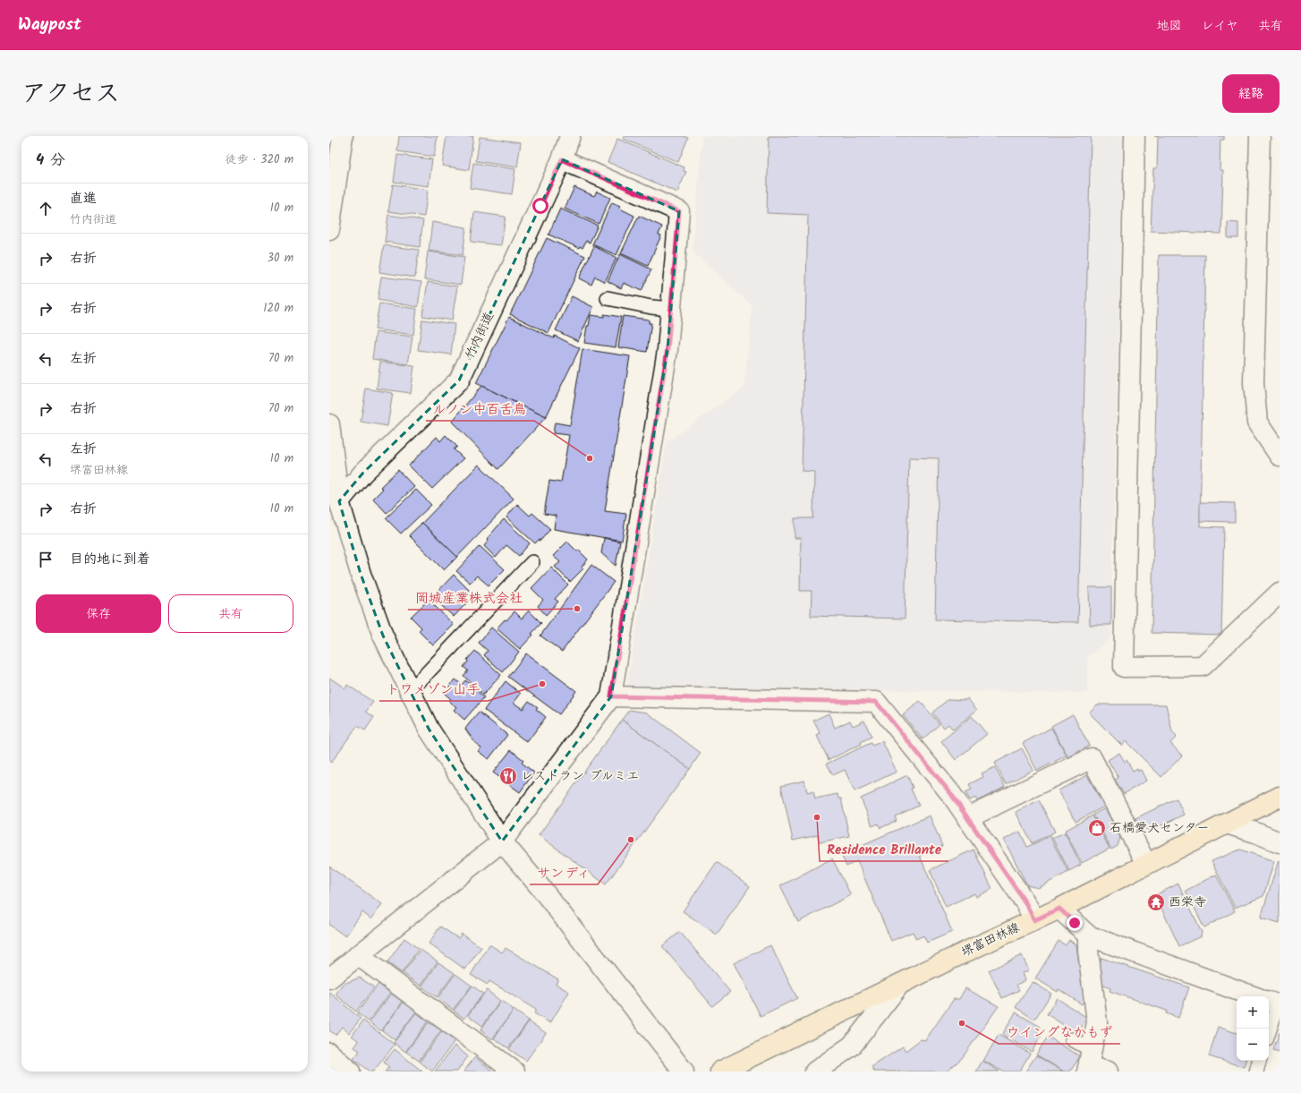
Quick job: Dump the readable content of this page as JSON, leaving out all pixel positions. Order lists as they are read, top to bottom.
{
  "streets": {
    "main road": ["堺富田林線"],
    "street": ["竹内街道"]
  },
  "places": {
    "other": [
      "ルノン中百舌鳥",
      "岡城産業株式会社",
      "トワメゾン山手",
      "Residence Brillante",
      "サンディ",
      "ウイングなかもず"
    ],
    "restaurant": ["レストラン プルミエ"],
    "shop": ["石橋愛犬センター"],
    "temple": ["西栄寺"]
  },
  "page": {
    "header": "Waypost",
    "nav": ["地図", "レイヤ", "共有"],
    "title": "アクセス",
    "buttons": [
      "経路",
      ["保存", "共有"]
    ],
    "heading": ["4 分", "徒歩 · 320 m"],
    "list": [
      ["直進", "竹内街道", "10 m"],
      ["右折", "30 m"],
      ["右折", "120 m"],
      ["左折", "70 m"],
      ["右折", "70 m"],
      ["左折", "堺富田林線", "10 m"],
      ["右折", "10 m"],
      "目的地に到着"
    ],
    "map_buttons": ["+", "−"]
  }
}
